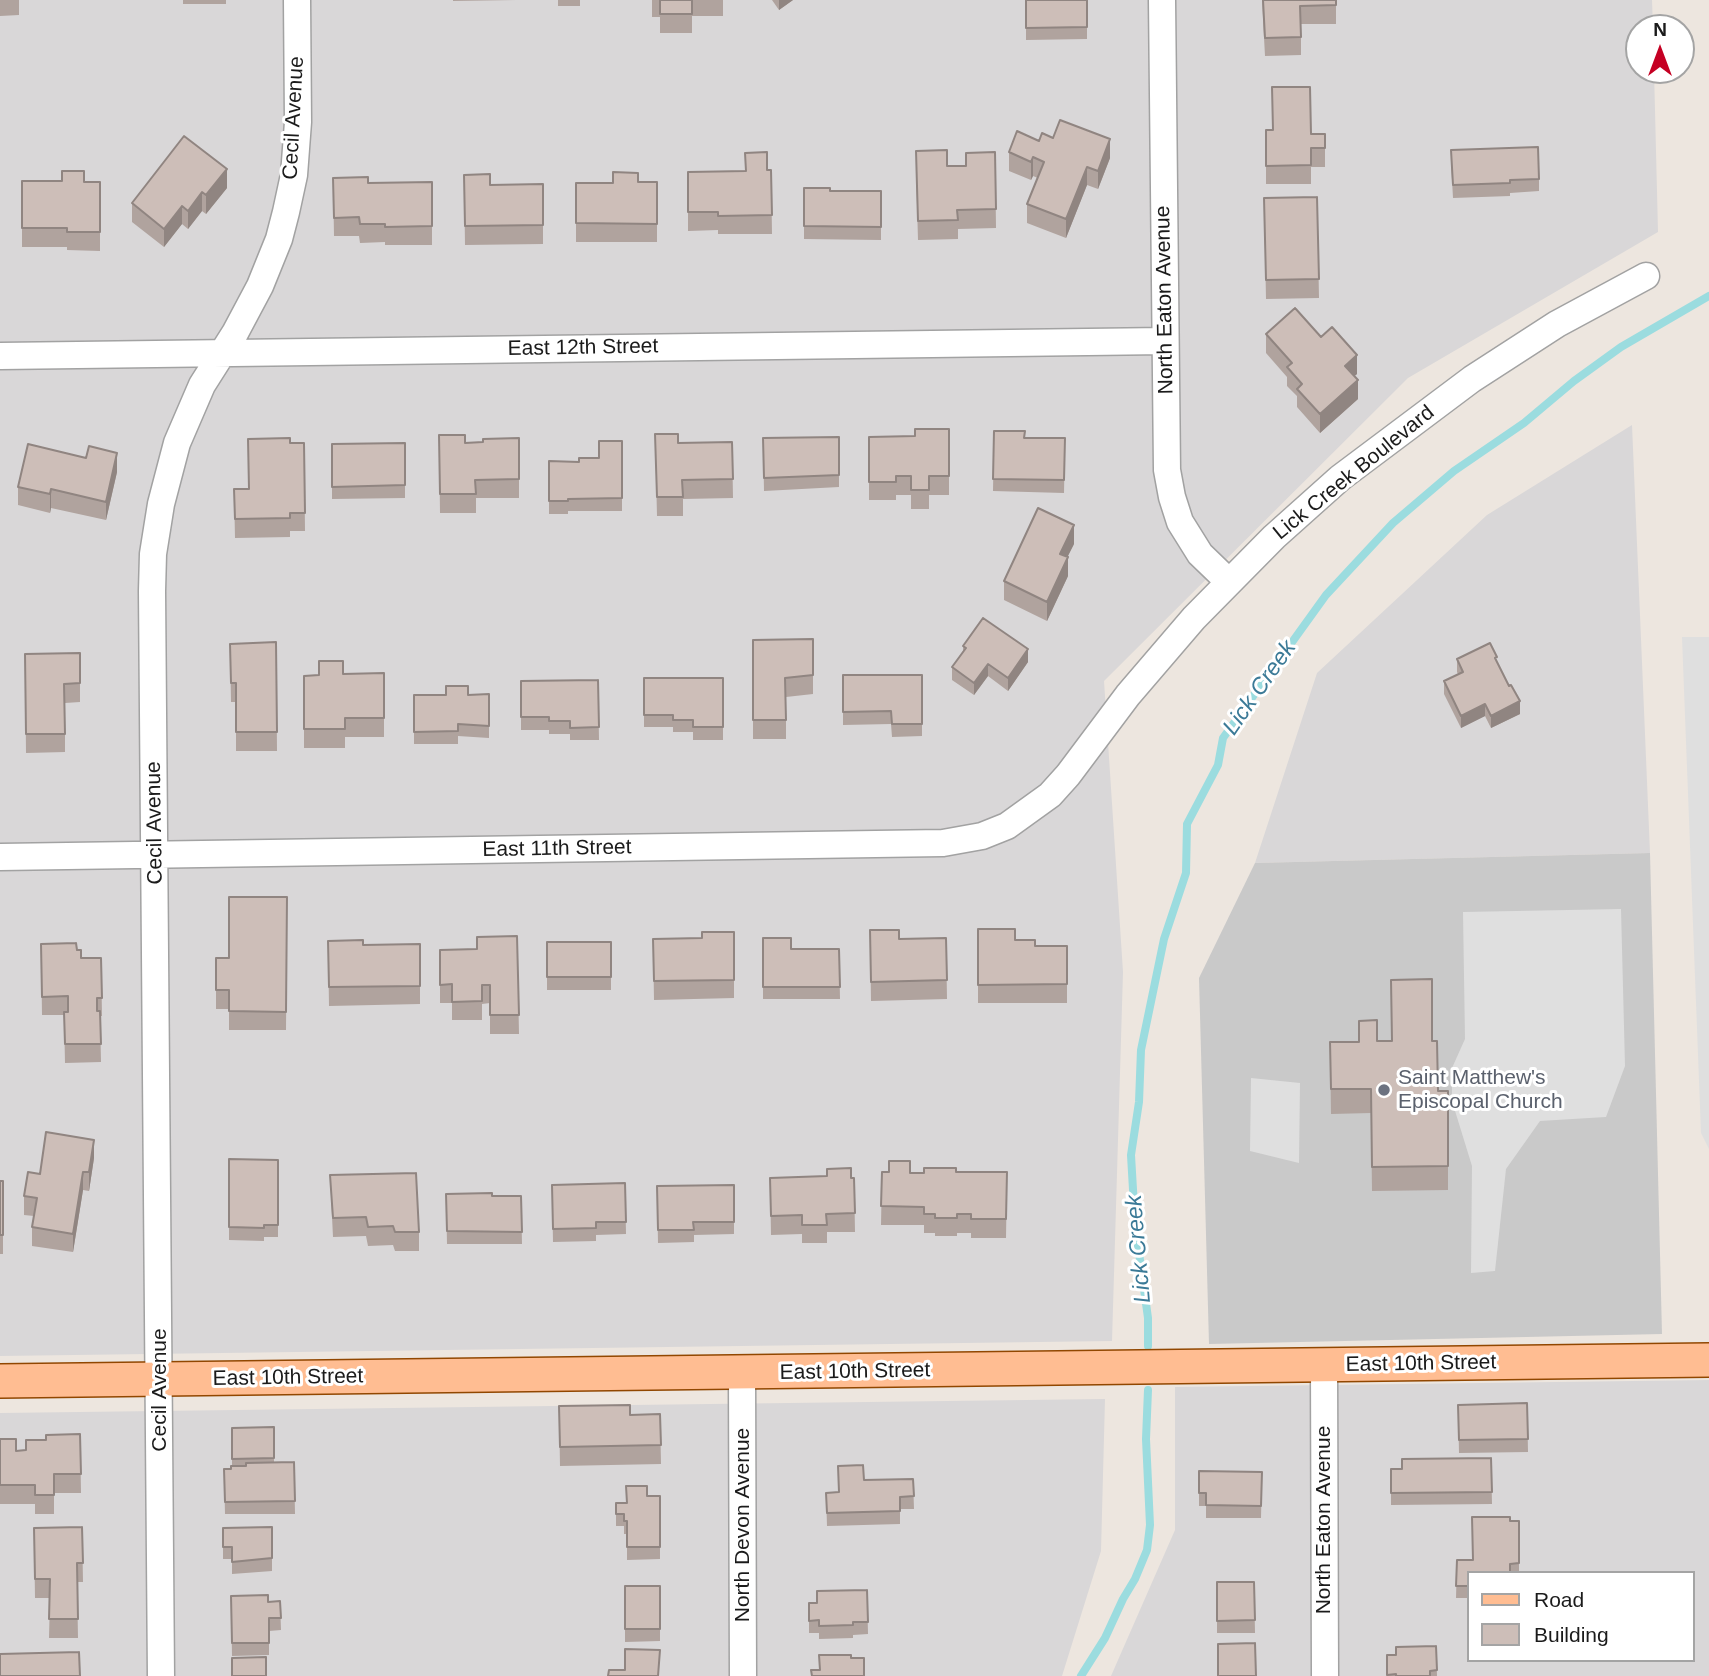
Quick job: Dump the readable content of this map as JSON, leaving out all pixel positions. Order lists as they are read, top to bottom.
{
  "streets": {
    "main road": ["East 10th Street"],
    "street": [
      "Cecil Avenue",
      "North Eaton Avenue",
      "East 12th Street",
      "Lick Creek Boulevard",
      "East 11th Street",
      "North Devon Avenue"
    ]
  },
  "crossings": [
    ["Cecil Avenue", "East 12th Street"],
    ["Cecil Avenue", "East 11th Street"],
    ["Cecil Avenue", "East 10th Street"],
    ["North Eaton Avenue", "East 12th Street"],
    ["North Eaton Avenue", "Lick Creek Boulevard"],
    ["North Eaton Avenue", "East 10th Street"],
    ["Lick Creek Boulevard", "East 11th Street"],
    ["East 10th Street", "North Devon Avenue"]
  ],
  "water": ["Lick Creek"],
  "places": ["Saint Matthew's Episcopal Church"],
  "legend": ["Road", "Building"],
  "north": "top"
}
